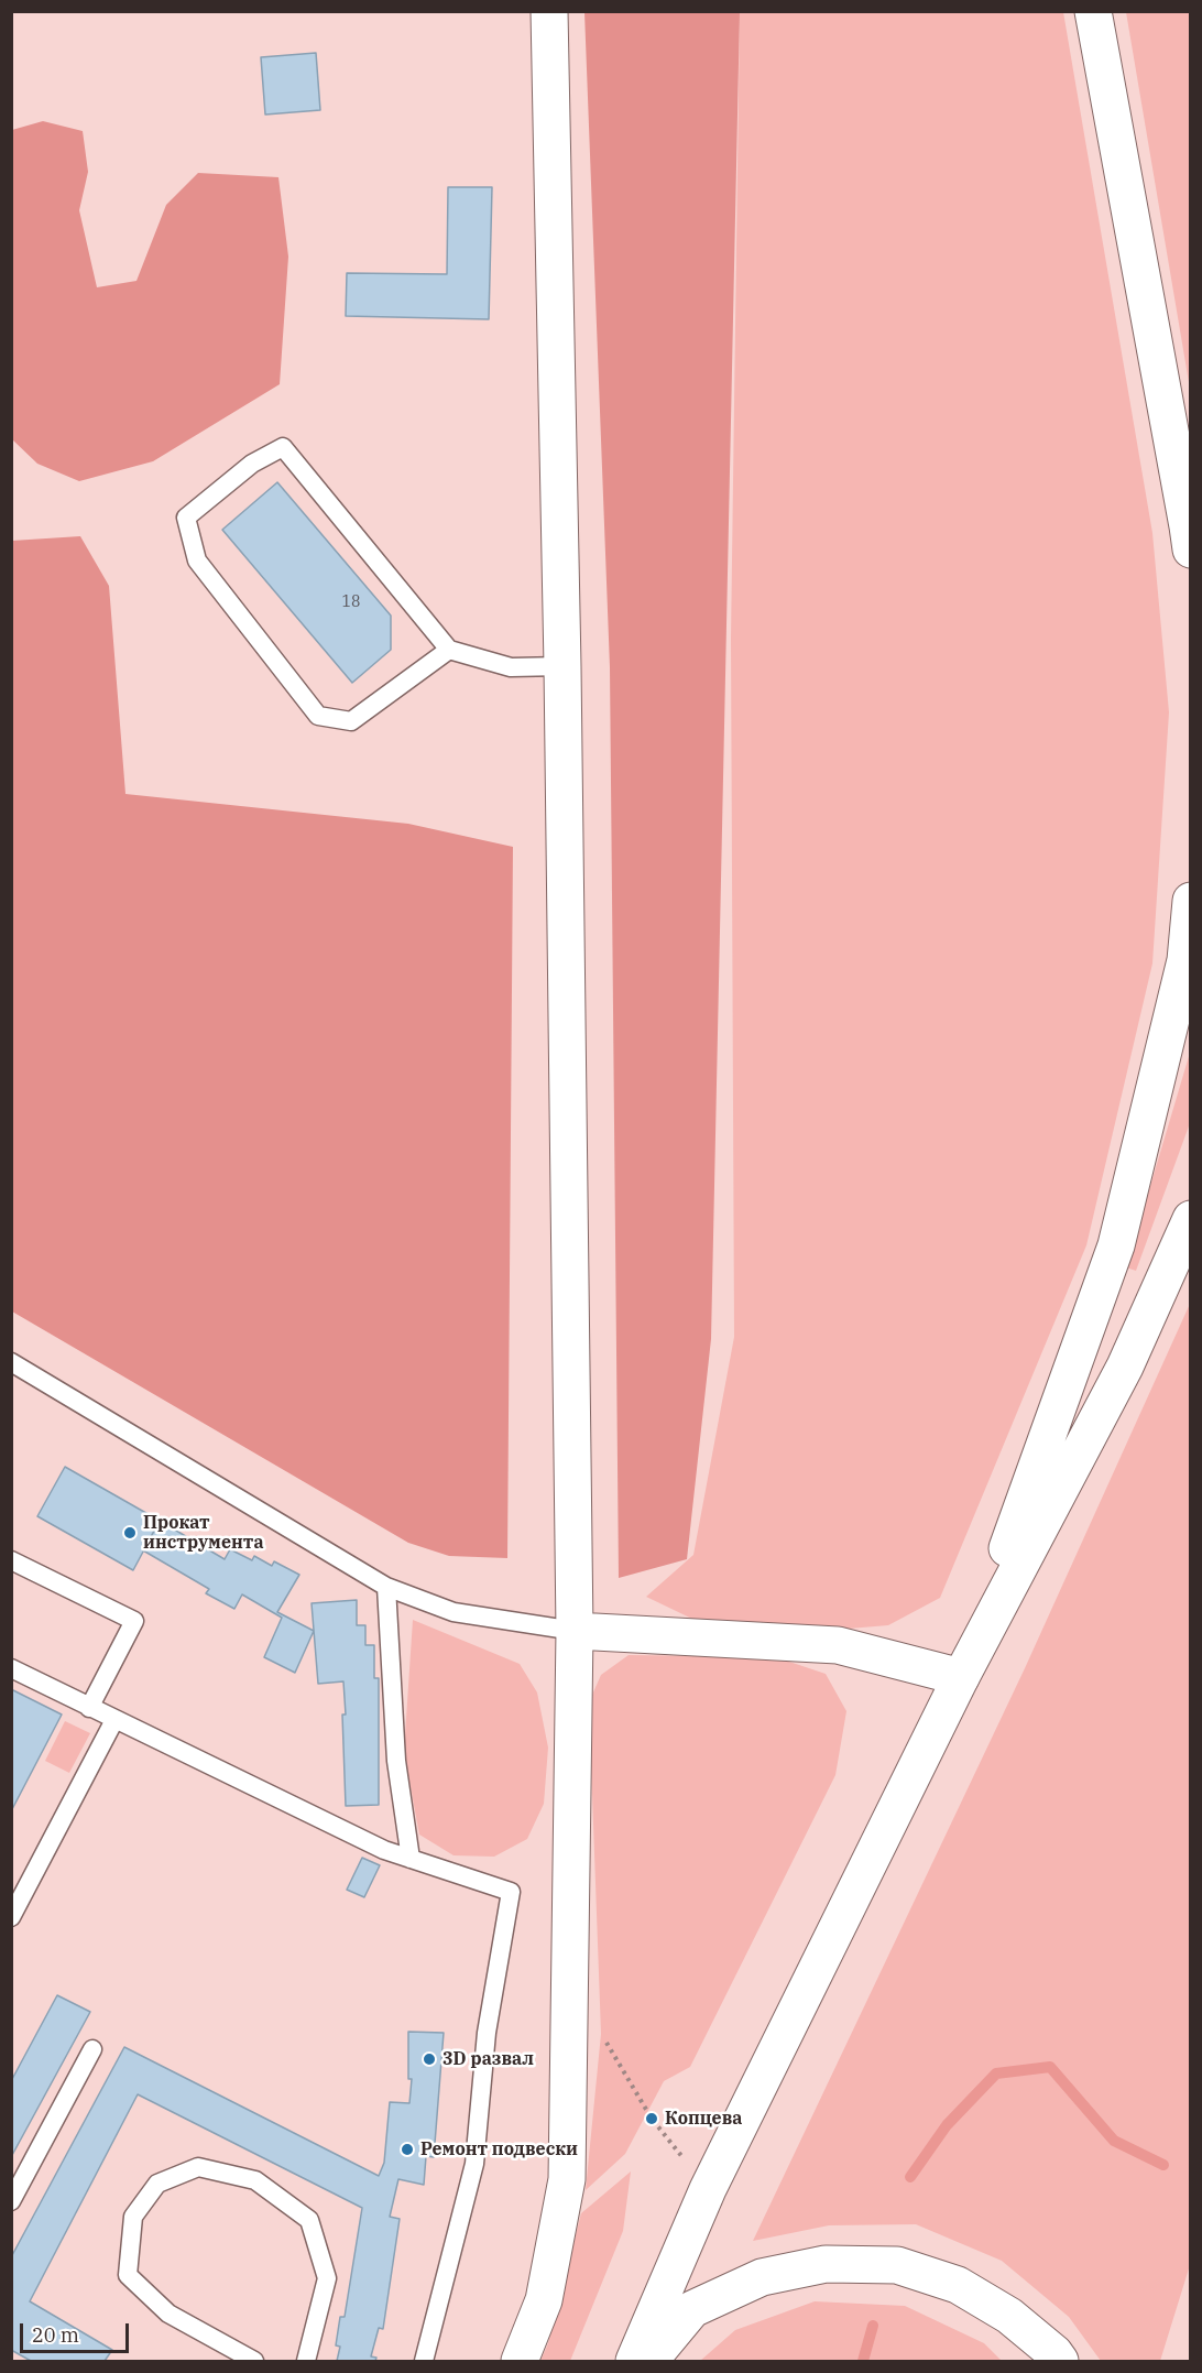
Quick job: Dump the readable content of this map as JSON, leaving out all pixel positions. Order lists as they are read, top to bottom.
{
  "places": [
    "Прокат инструмента",
    "3D развал",
    "Копцева",
    "Ремонт подвески"
  ],
  "house_numbers": ["18"],
  "scale_bar": "20 m"
}
